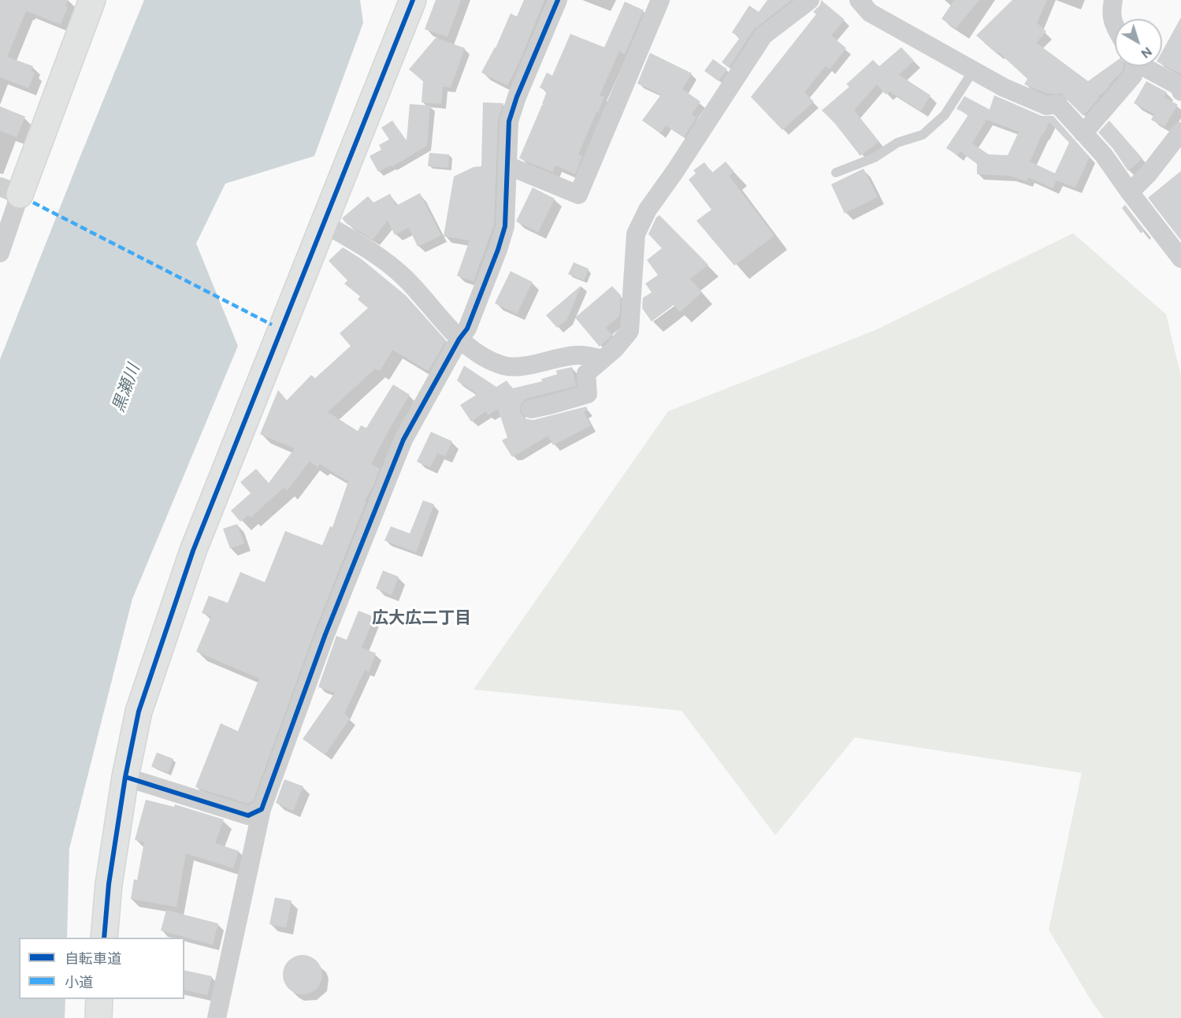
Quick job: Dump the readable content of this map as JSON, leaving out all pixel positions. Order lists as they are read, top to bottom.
{
  "districts": ["広大広二丁目"],
  "water": ["黒瀬川"],
  "legend": ["自転車道", "小道"],
  "north": "bottom right"
}
